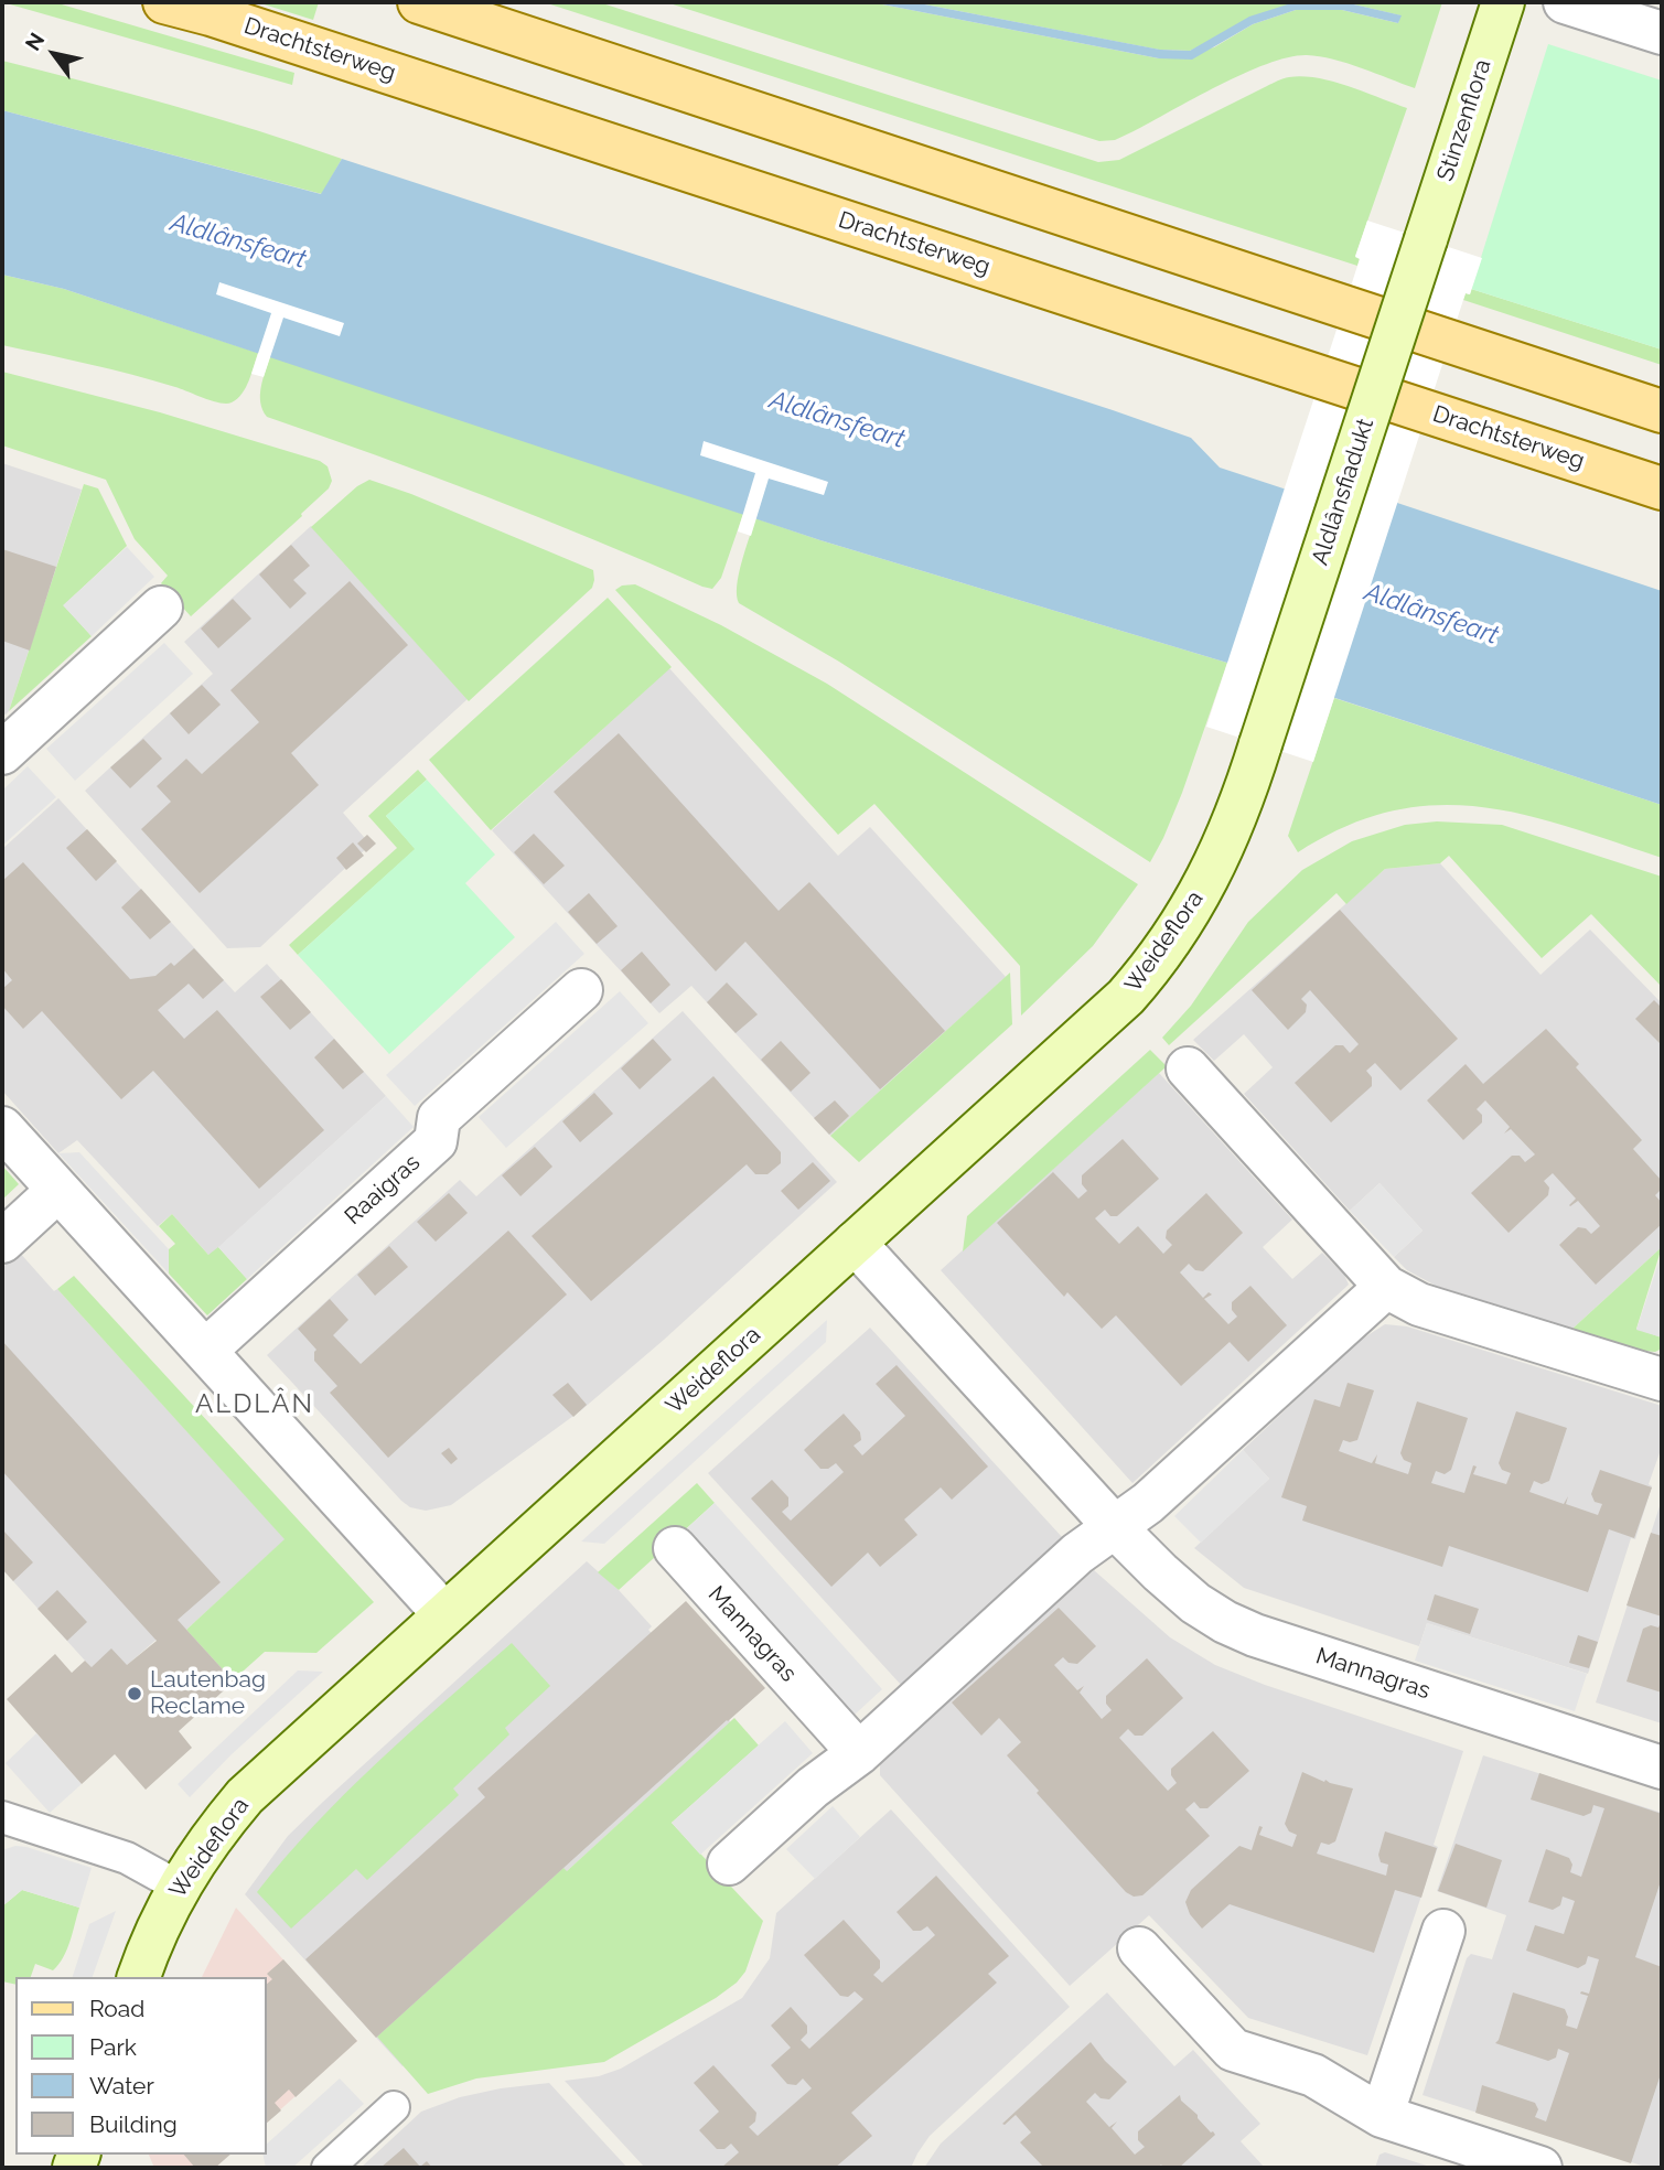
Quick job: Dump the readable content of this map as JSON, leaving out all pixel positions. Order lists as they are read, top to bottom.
{
  "streets": {
    "main road": ["Drachtsterweg"],
    "street": [
      "Stinzenflora",
      "Aldlânsfiadukt",
      "Weideflora",
      "Raaigras",
      "Mannagras"
    ]
  },
  "crossings": [
    ["Stinzenflora", "Aldlânsfiadukt"],
    ["Aldlânsfiadukt", "Weideflora"],
    ["Weideflora", "Mannagras"]
  ],
  "districts": ["ALDLÂN"],
  "water": ["Aldlânsfeart"],
  "places": ["Lautenbag Reclame"],
  "legend": [
    "Road",
    "Park",
    "Water",
    "Building"
  ],
  "north": "top left"
}
